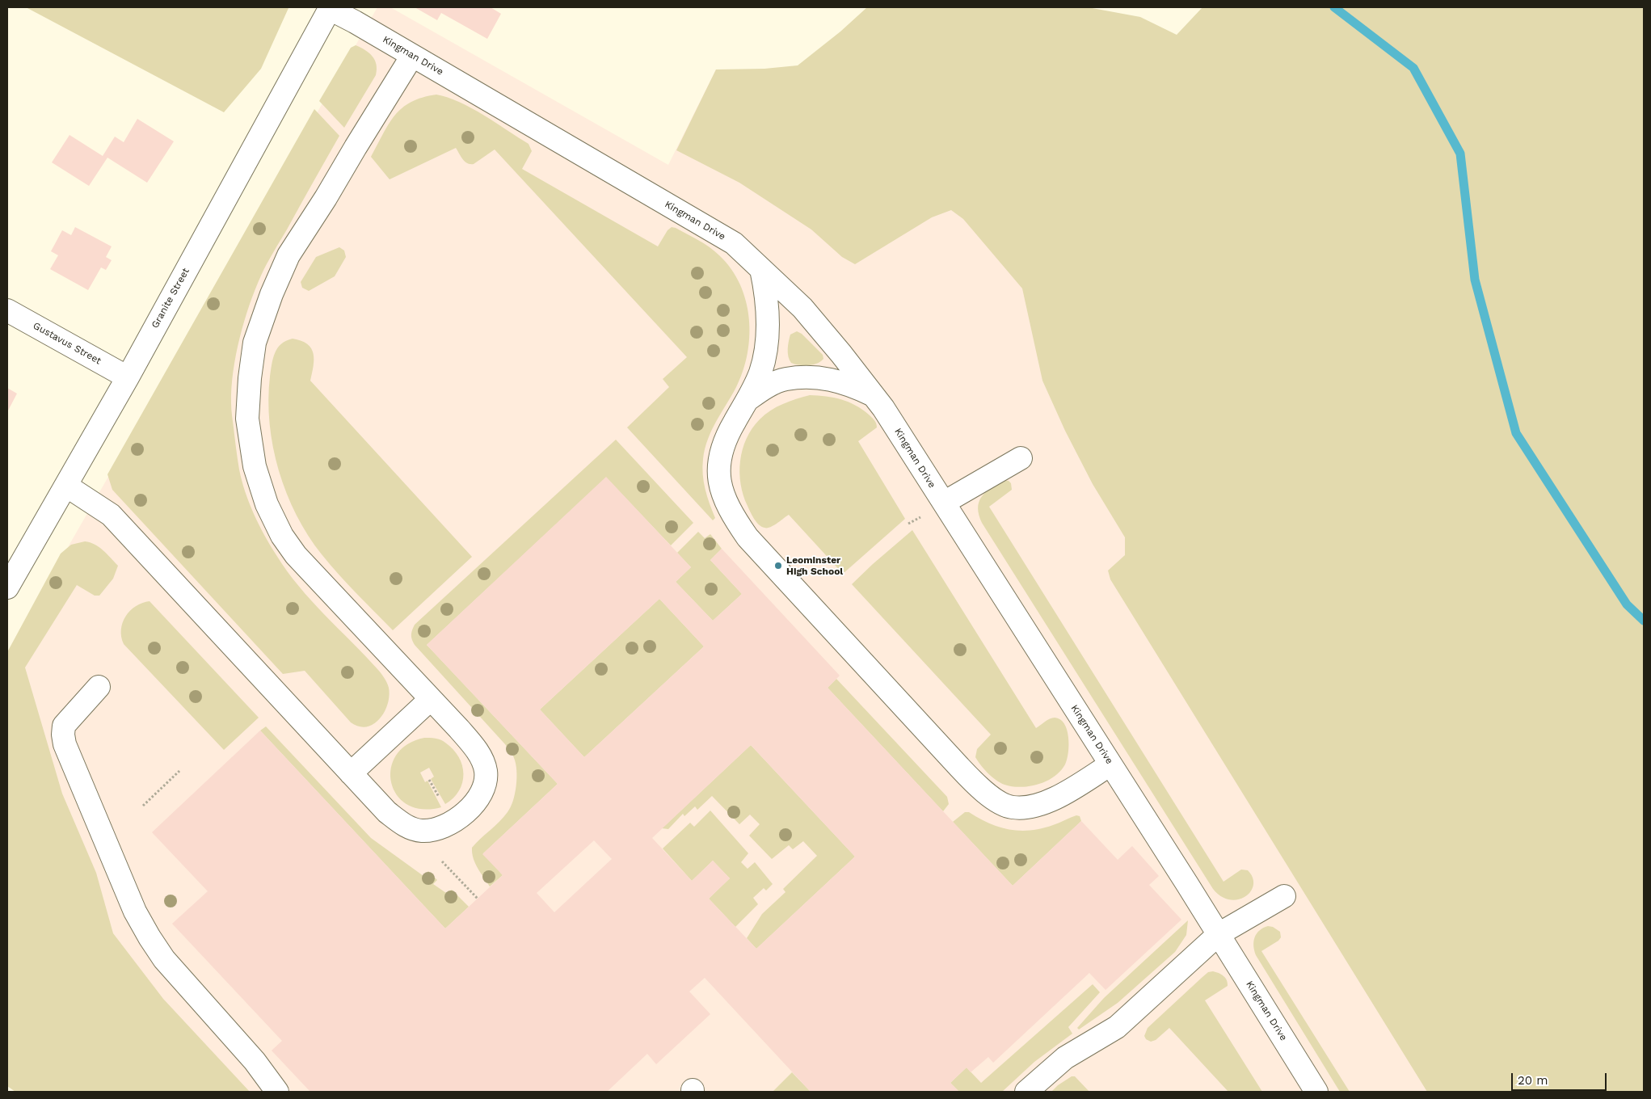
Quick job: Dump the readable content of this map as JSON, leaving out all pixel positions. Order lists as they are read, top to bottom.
{
  "streets": {
    "street": ["Kingman Drive", "Granite Street", "Gustavus Street"]
  },
  "crossings": [
    ["Kingman Drive", "Granite Street"],
    ["Granite Street", "Gustavus Street"]
  ],
  "places": ["Leominster High School"],
  "scale_bar": "20 m"
}
